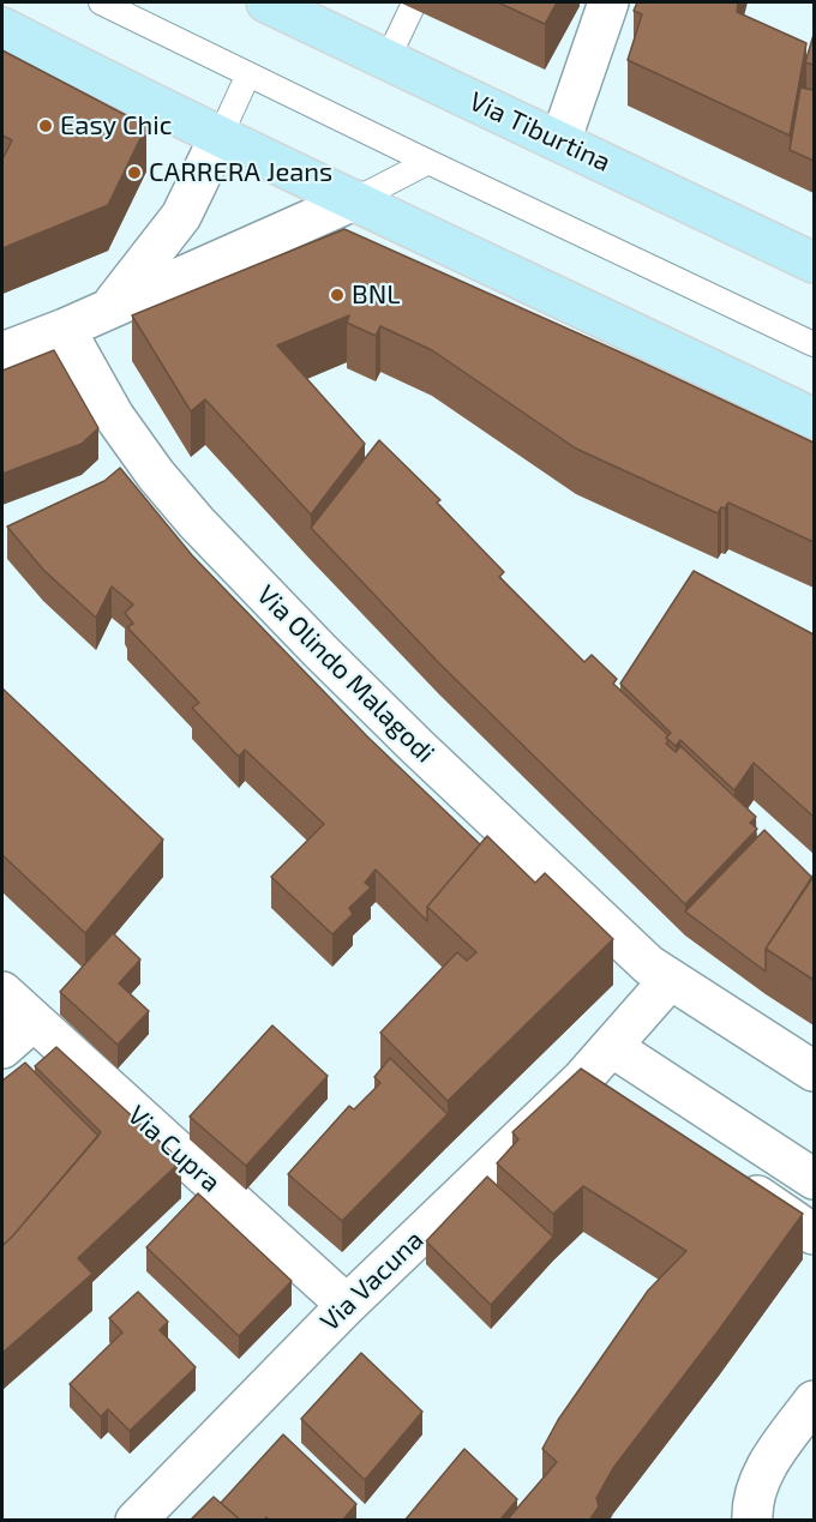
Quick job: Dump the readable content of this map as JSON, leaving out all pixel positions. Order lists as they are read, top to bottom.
{
  "streets": {
    "main road": ["Via Tiburtina"],
    "street": ["Via Olindo Malagodi", "Via Cupra", "Via Vacuna"]
  },
  "crossings": [
    ["Via Olindo Malagodi", "Via Vacuna"],
    ["Via Cupra", "Via Vacuna"]
  ],
  "places": ["Easy Chic", "CARRERA Jeans", "BNL"]
}
